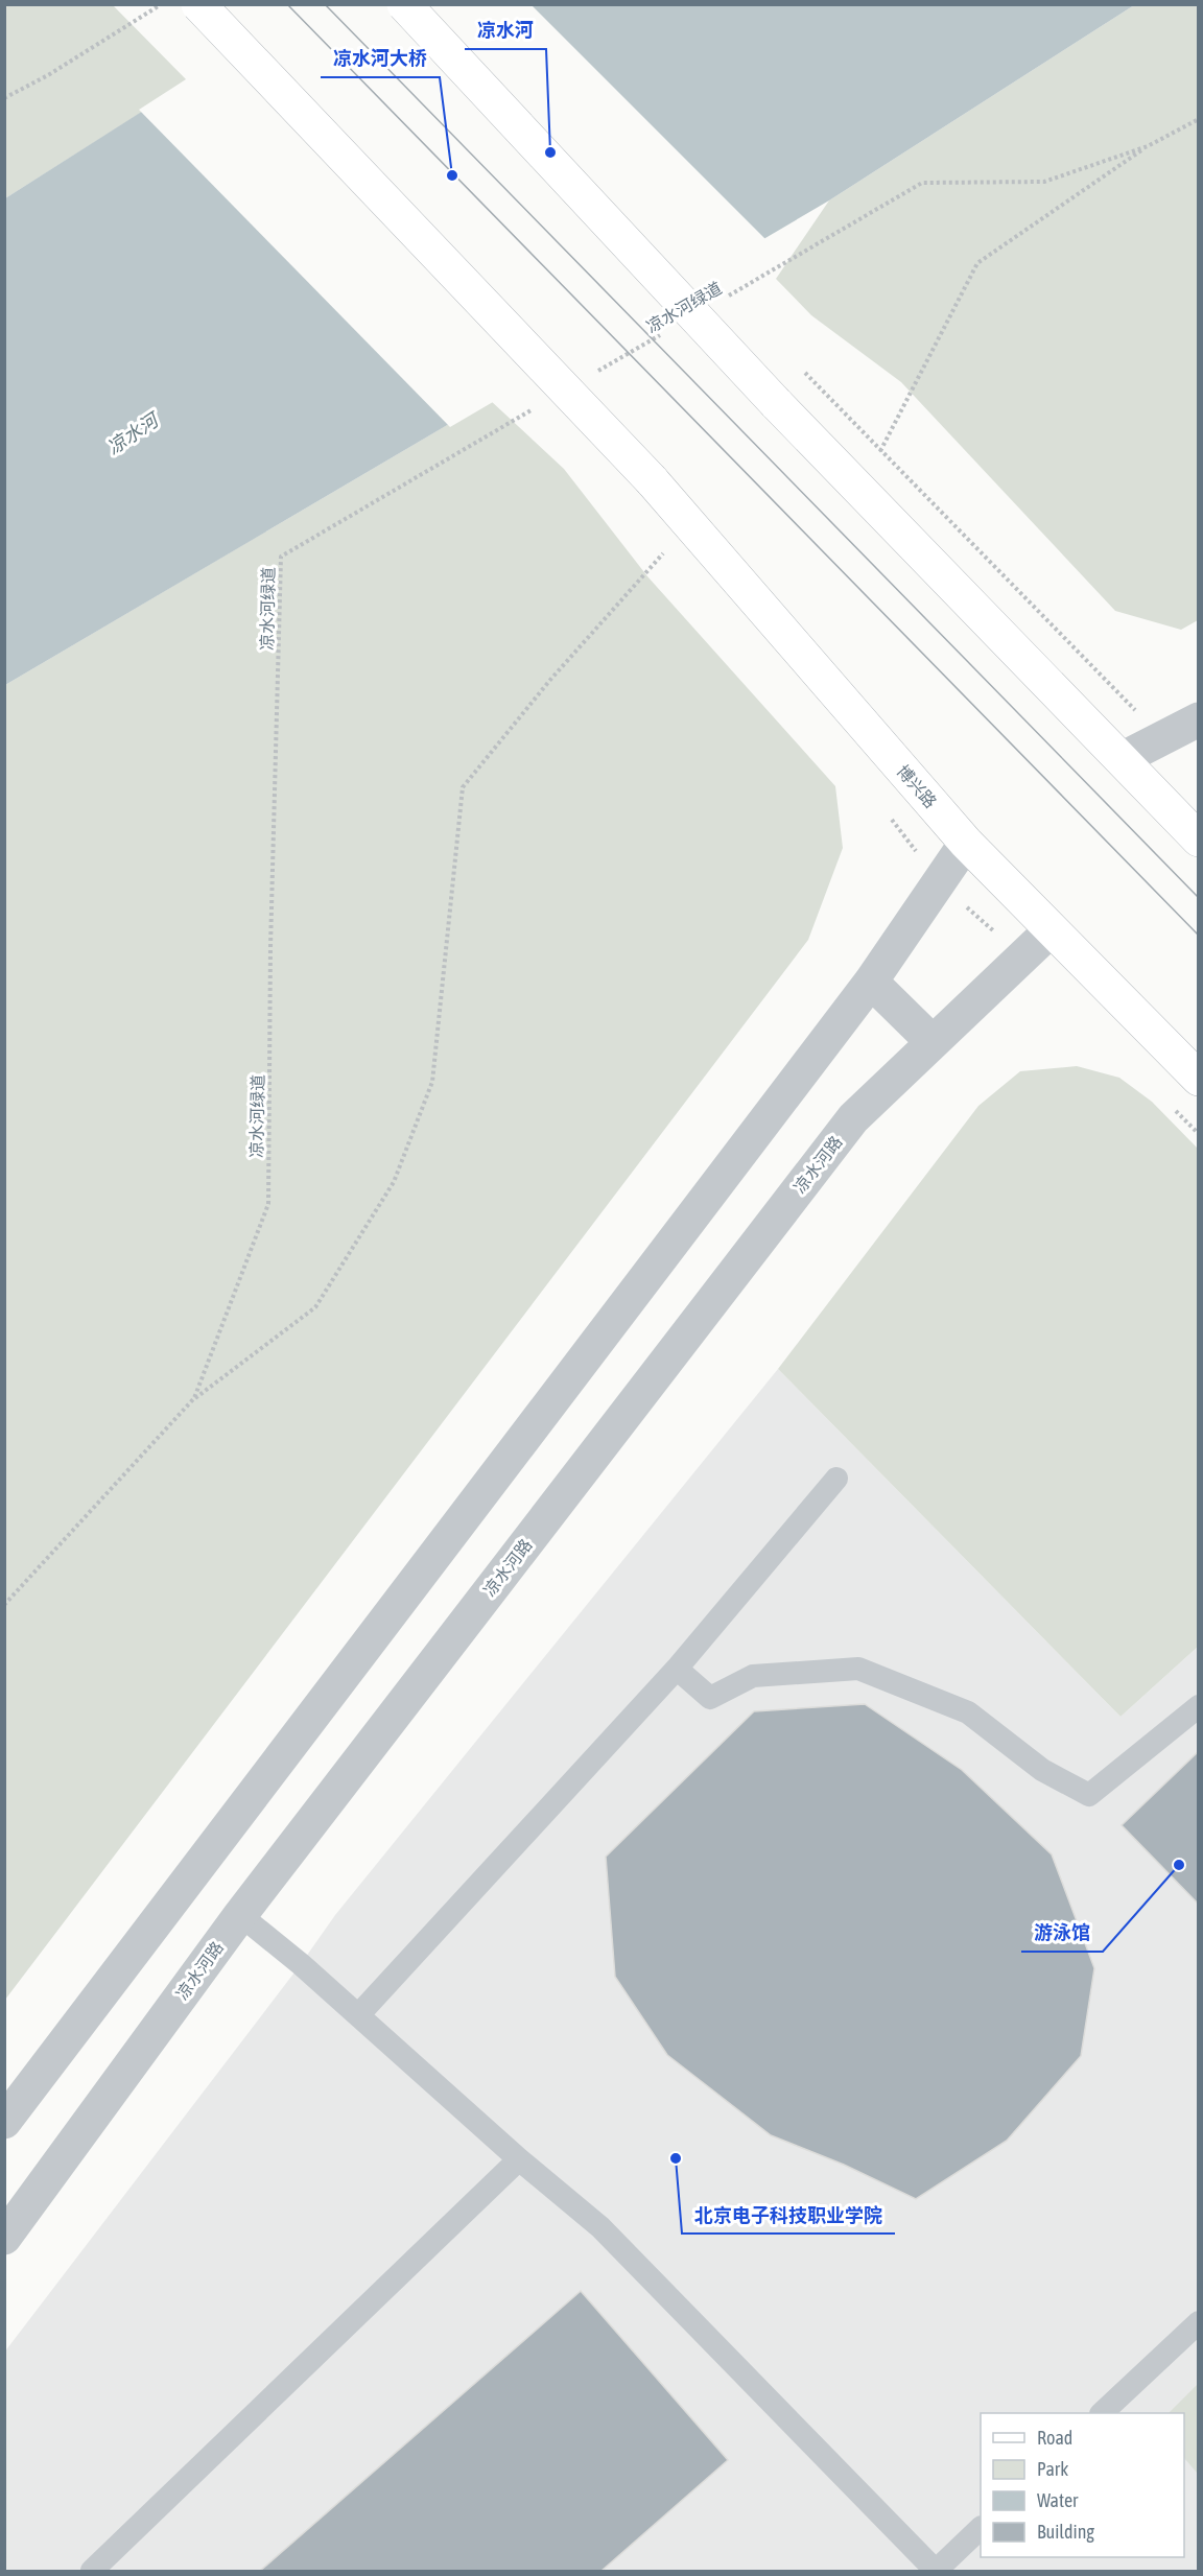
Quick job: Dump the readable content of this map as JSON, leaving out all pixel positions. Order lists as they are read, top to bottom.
{
  "streets": {
    "main road": ["博兴路"],
    "street": ["凉水河路"],
    "path": ["凉水河绿道"]
  },
  "crossings": [
    ["博兴路", "凉水河路"]
  ],
  "water": ["凉水河"],
  "places": [
    "凉水河",
    "凉水河大桥",
    "游泳馆",
    "北京电子科技职业学院"
  ],
  "legend": [
    "Road",
    "Park",
    "Water",
    "Building"
  ]
}
